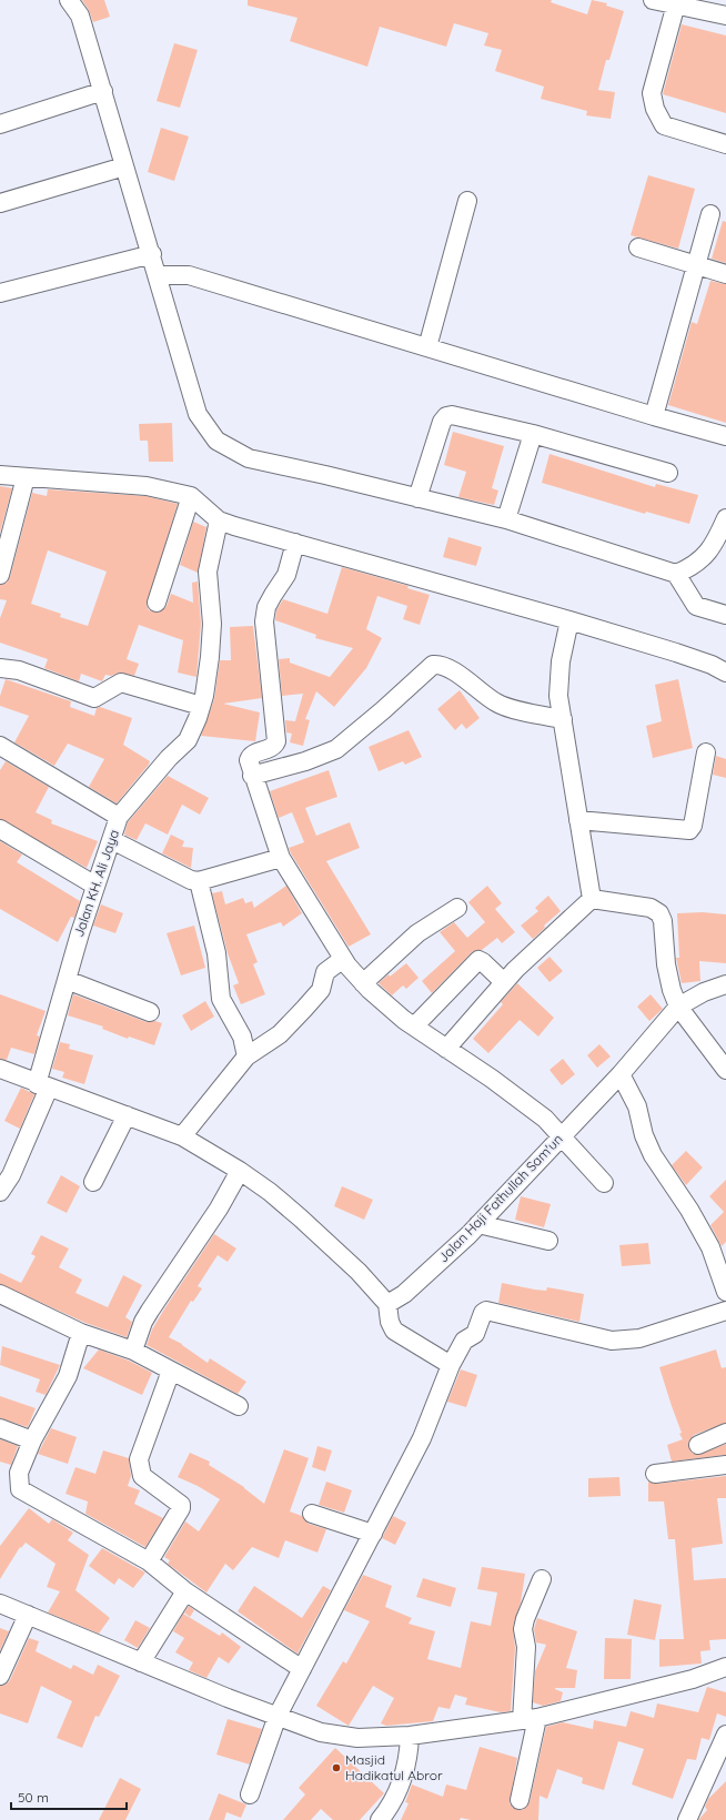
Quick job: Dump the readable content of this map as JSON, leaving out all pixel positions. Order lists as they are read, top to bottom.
{
  "streets": {
    "street": ["Jalan KH. Ali Jaya", "Jalan Haji Fathullah Sam'un"]
  },
  "places": ["Masjid Hadikatul Abror"],
  "scale_bar": "50 m"
}
